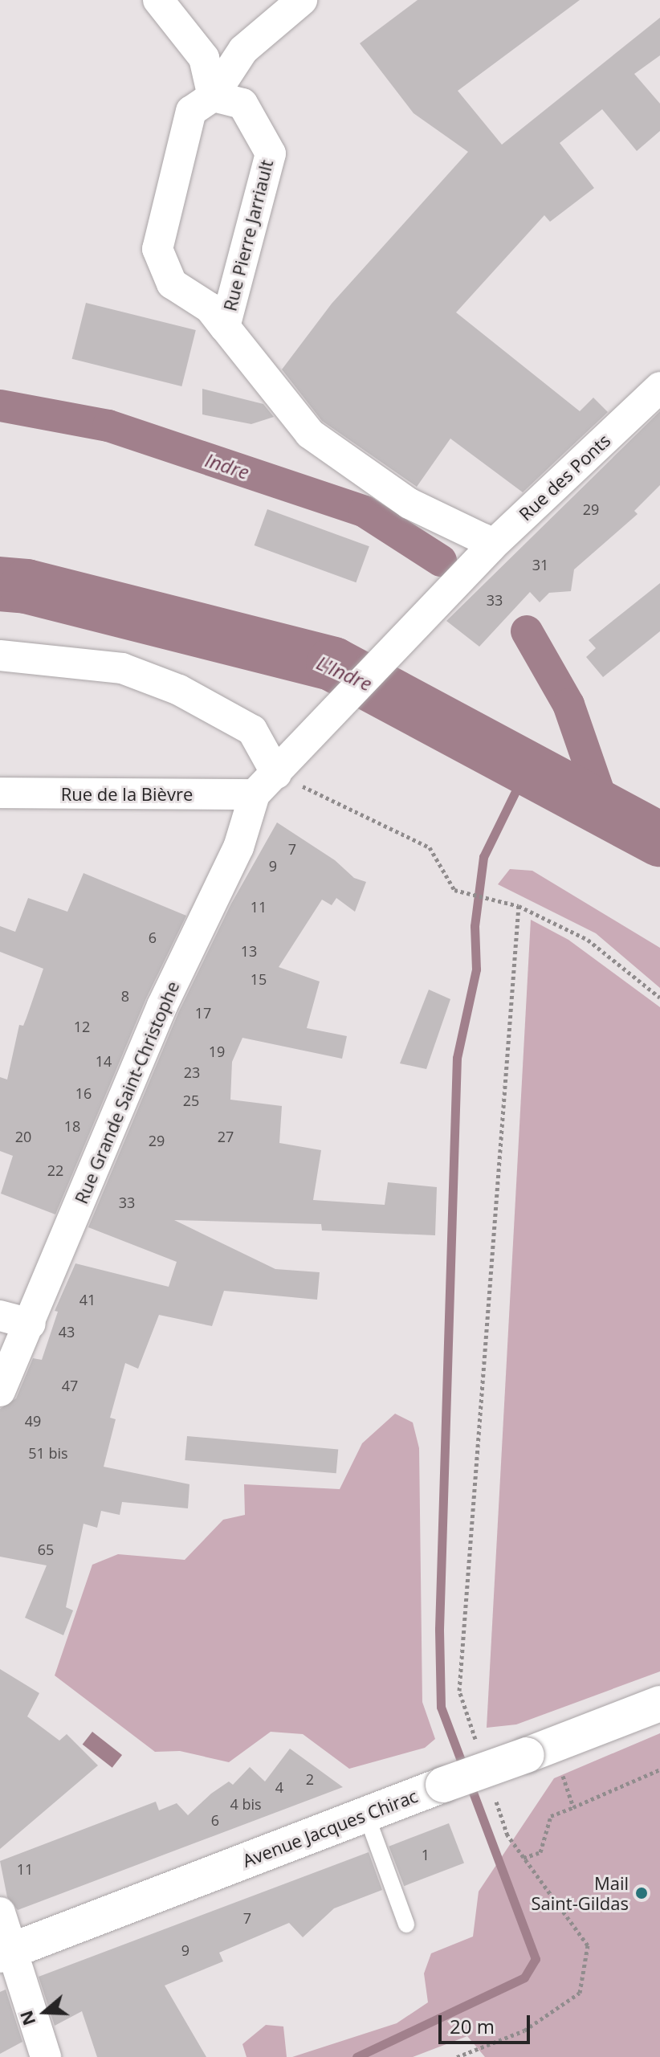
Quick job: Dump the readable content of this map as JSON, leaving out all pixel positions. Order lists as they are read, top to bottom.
{
  "streets": {
    "main road": ["Avenue Jacques Chirac"],
    "street": [
      "Rue Pierre Jarriault",
      "Rue des Ponts",
      "Rue de la Bièvre",
      "Rue Grande Saint-Christophe"
    ]
  },
  "crossings": [
    ["Rue Pierre Jarriault", "Rue des Ponts"],
    ["Rue des Ponts", "Rue de la Bièvre"],
    ["Rue des Ponts", "Rue Grande Saint-Christophe"],
    ["Rue de la Bièvre", "Rue Grande Saint-Christophe"]
  ],
  "water": ["Indre", "L'Indre"],
  "places": ["Mail Saint-Gildas"],
  "house_numbers": [
    "29",
    "31",
    "33",
    "7",
    "9",
    "11",
    "6",
    "13",
    "15",
    "8",
    "17",
    "12",
    "19",
    "14",
    "23",
    "16",
    "25",
    "18",
    "20",
    "27",
    "29",
    "22",
    "33",
    "41",
    "43",
    "47",
    "49",
    "51 bis",
    "65",
    "2",
    "4",
    "4 bis",
    "6",
    "1",
    "11",
    "7",
    "9"
  ],
  "scale_bar": "20 m",
  "north": "left"
}
